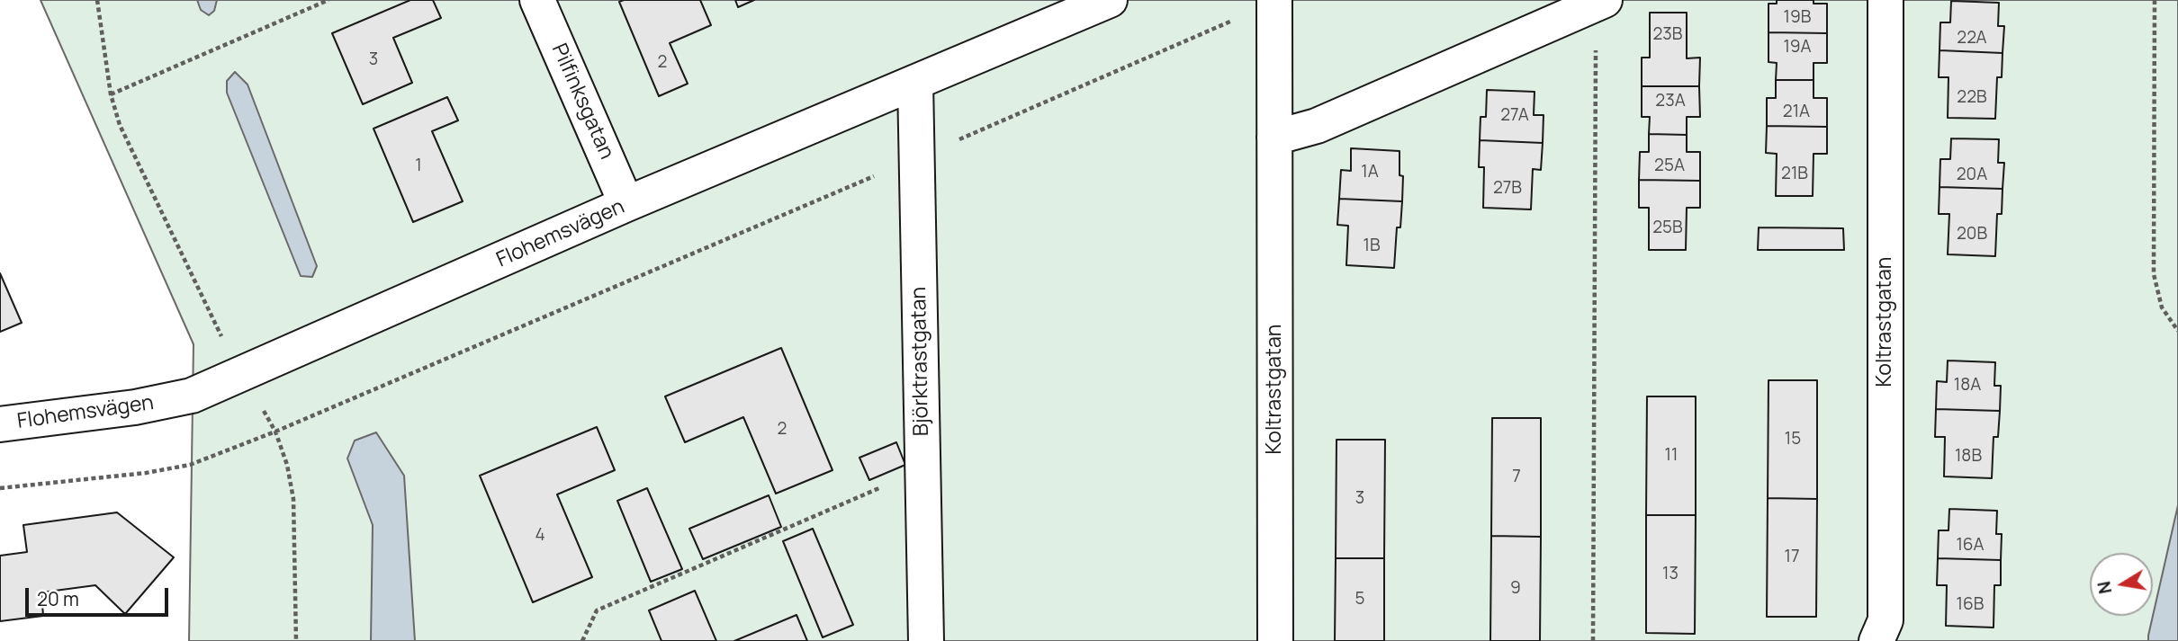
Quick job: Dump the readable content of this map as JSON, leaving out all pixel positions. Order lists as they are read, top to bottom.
{
  "streets": {
    "street": [
      "Pilfinksgatan",
      "Flohemsvägen",
      "Koltrastgatan",
      "Björktrastgatan"
    ]
  },
  "crossings": [
    ["Pilfinksgatan", "Flohemsvägen"],
    ["Flohemsvägen", "Björktrastgatan"]
  ],
  "house_numbers": [
    "19B",
    "23B",
    "22A",
    "19A",
    "3",
    "2",
    "22B",
    "23A",
    "21A",
    "27A",
    "1",
    "25A",
    "1A",
    "21B",
    "20A",
    "27B",
    "25B",
    "20B",
    "1B",
    "18A",
    "2",
    "15",
    "11",
    "18B",
    "7",
    "3",
    "4",
    "16A",
    "17",
    "13",
    "9",
    "5",
    "16B"
  ],
  "scale_bar": "20 m",
  "north": "left"
}
